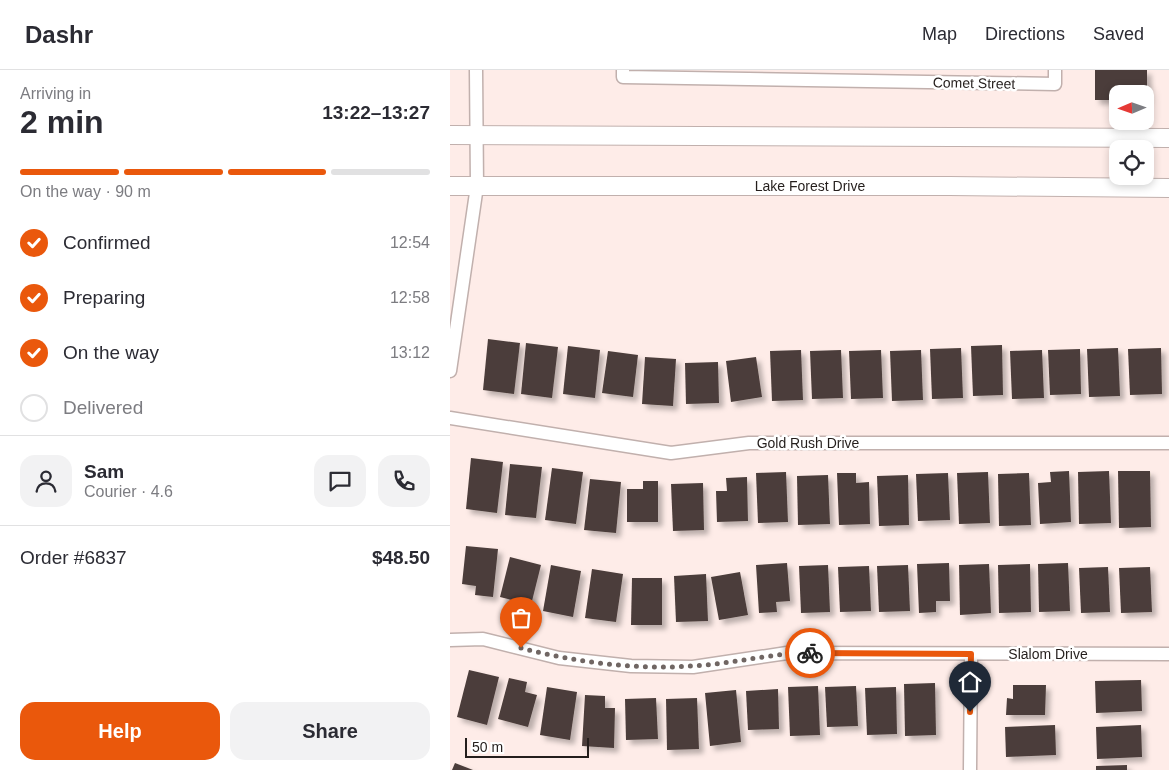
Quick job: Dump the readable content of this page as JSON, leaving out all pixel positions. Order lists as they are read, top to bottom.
{
  "streets": {
    "main road": ["Lake Forest Drive"],
    "street": ["Comet Street", "Gold Rush Drive", "Slalom Drive"]
  },
  "scale_bar": "50 m",
  "north": "left",
  "page": {
    "header": "Dashr",
    "nav": ["Map", "Directions", "Saved"],
    "heading": ["2 min", "Arriving in", "13:22–13:27"],
    "panel": [
      "Sam",
      "Courier · 4.6",
      "Order #6837",
      "$48.50"
    ],
    "bar": "On the way · 90 m",
    "list": [
      ["Confirmed", "12:54"],
      ["Preparing", "12:58"],
      ["On the way", "13:12"],
      "Delivered"
    ],
    "buttons": ["Help", "Share"],
    "scale": "50 m"
  }
}
